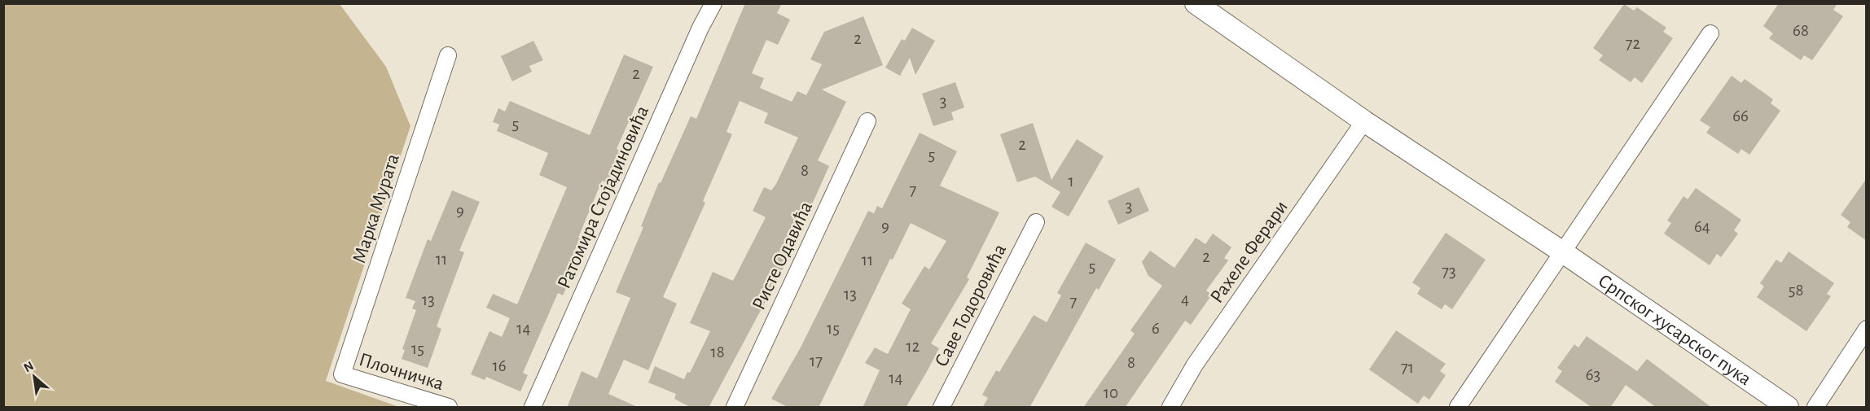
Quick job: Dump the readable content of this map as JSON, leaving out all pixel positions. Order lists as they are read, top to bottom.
{
  "streets": {
    "street": [
      "Ратомира Стојадиновића",
      "Марка Мурата",
      "Рахеле Ферари",
      "Ристе Одавића",
      "Саве Тодоровића",
      "Српског хусарског пука",
      "Плочничка"
    ]
  },
  "crossings": [
    ["Марка Мурата", "Плочничка"],
    ["Рахеле Ферари", "Српског хусарског пука"]
  ],
  "house_numbers": [
    "68",
    "2",
    "72",
    "2",
    "3",
    "66",
    "5",
    "2",
    "5",
    "8",
    "1",
    "7",
    "3",
    "9",
    "9",
    "64",
    "2",
    "11",
    "11",
    "5",
    "73",
    "58",
    "13",
    "4",
    "13",
    "7",
    "14",
    "15",
    "6",
    "12",
    "15",
    "18",
    "17",
    "8",
    "16",
    "71",
    "63",
    "14",
    "10"
  ],
  "north": "top left"
}
